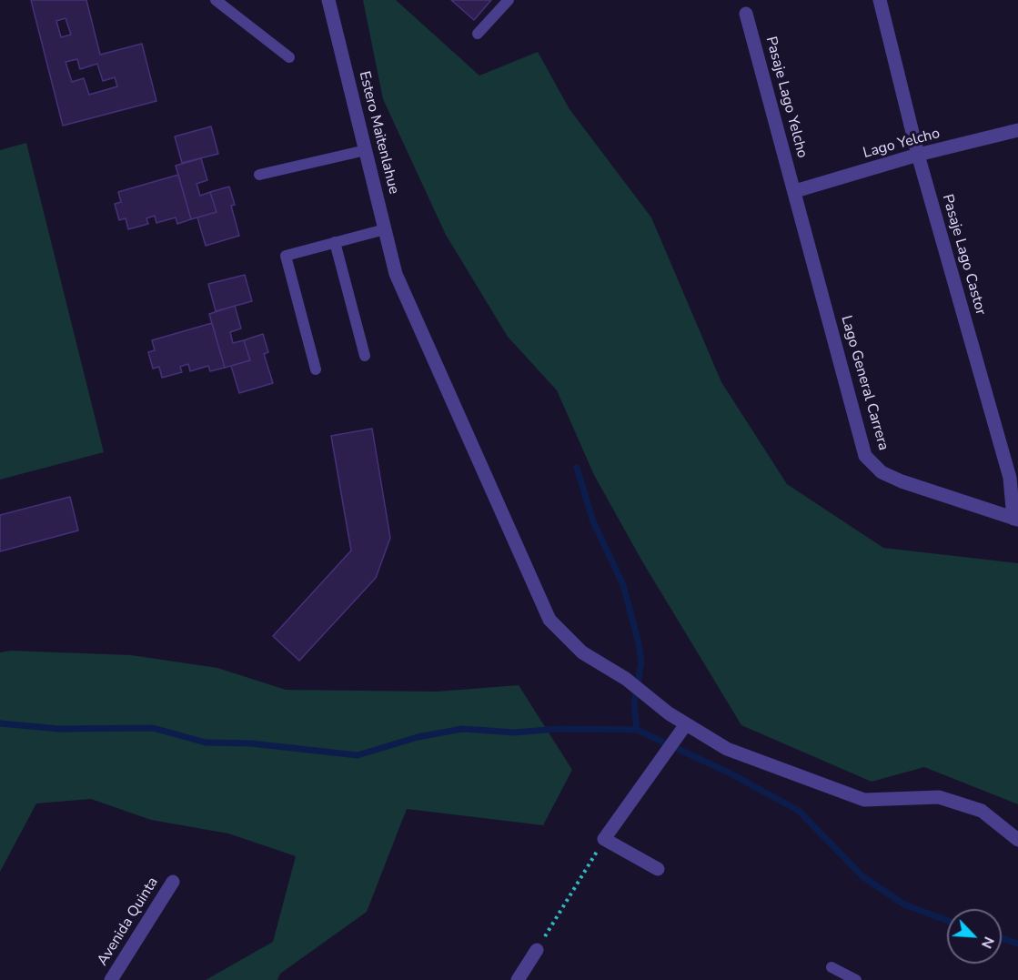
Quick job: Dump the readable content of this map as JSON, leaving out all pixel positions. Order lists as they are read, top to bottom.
{
  "streets": {
    "street": [
      "Pasaje Lago Yelcho",
      "Estero Maitenlahue",
      "Lago Yelcho",
      "Pasaje Lago Castor",
      "Lago General Carrera",
      "Avenida Quinta"
    ]
  },
  "crossings": [
    ["Pasaje Lago Yelcho", "Lago Yelcho"],
    ["Pasaje Lago Yelcho", "Lago General Carrera"],
    ["Lago Yelcho", "Pasaje Lago Castor"],
    ["Lago Yelcho", "Lago General Carrera"],
    ["Pasaje Lago Castor", "Lago General Carrera"]
  ],
  "north": "bottom right"
}
